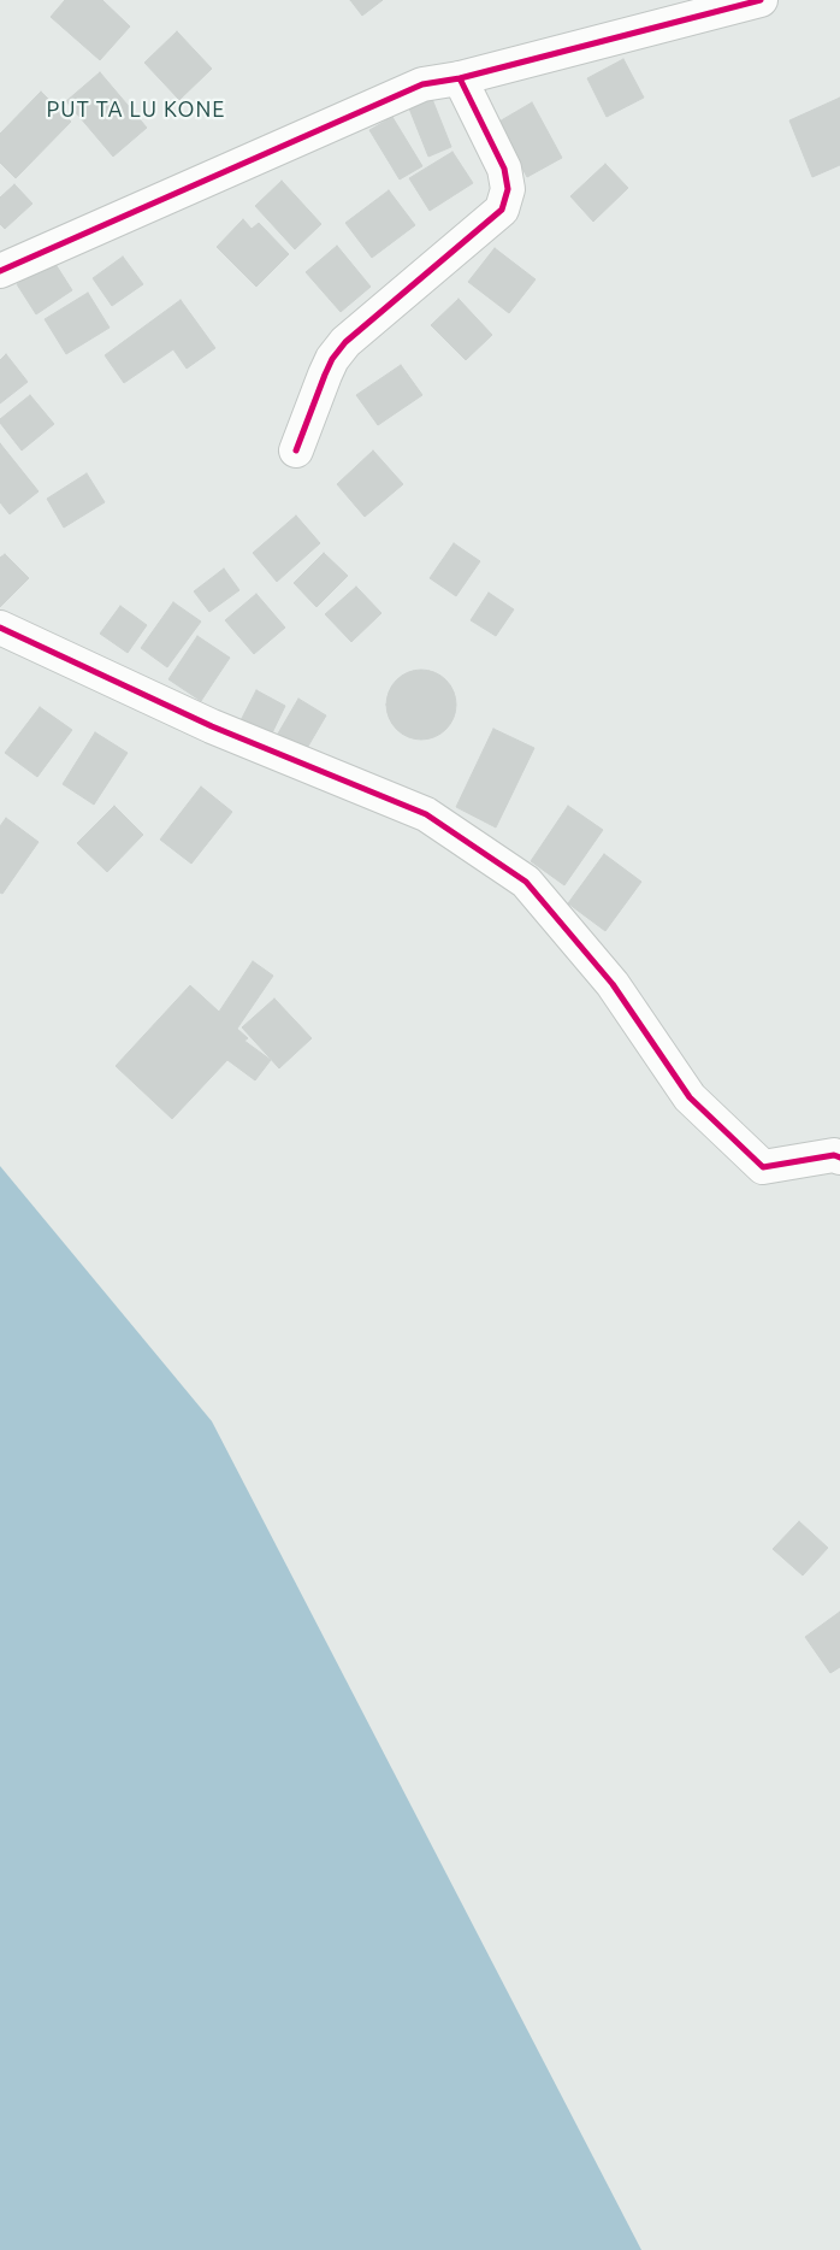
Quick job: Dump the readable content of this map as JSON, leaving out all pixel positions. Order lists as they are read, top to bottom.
{
  "districts": ["PUT TA LU KONE"]
}
